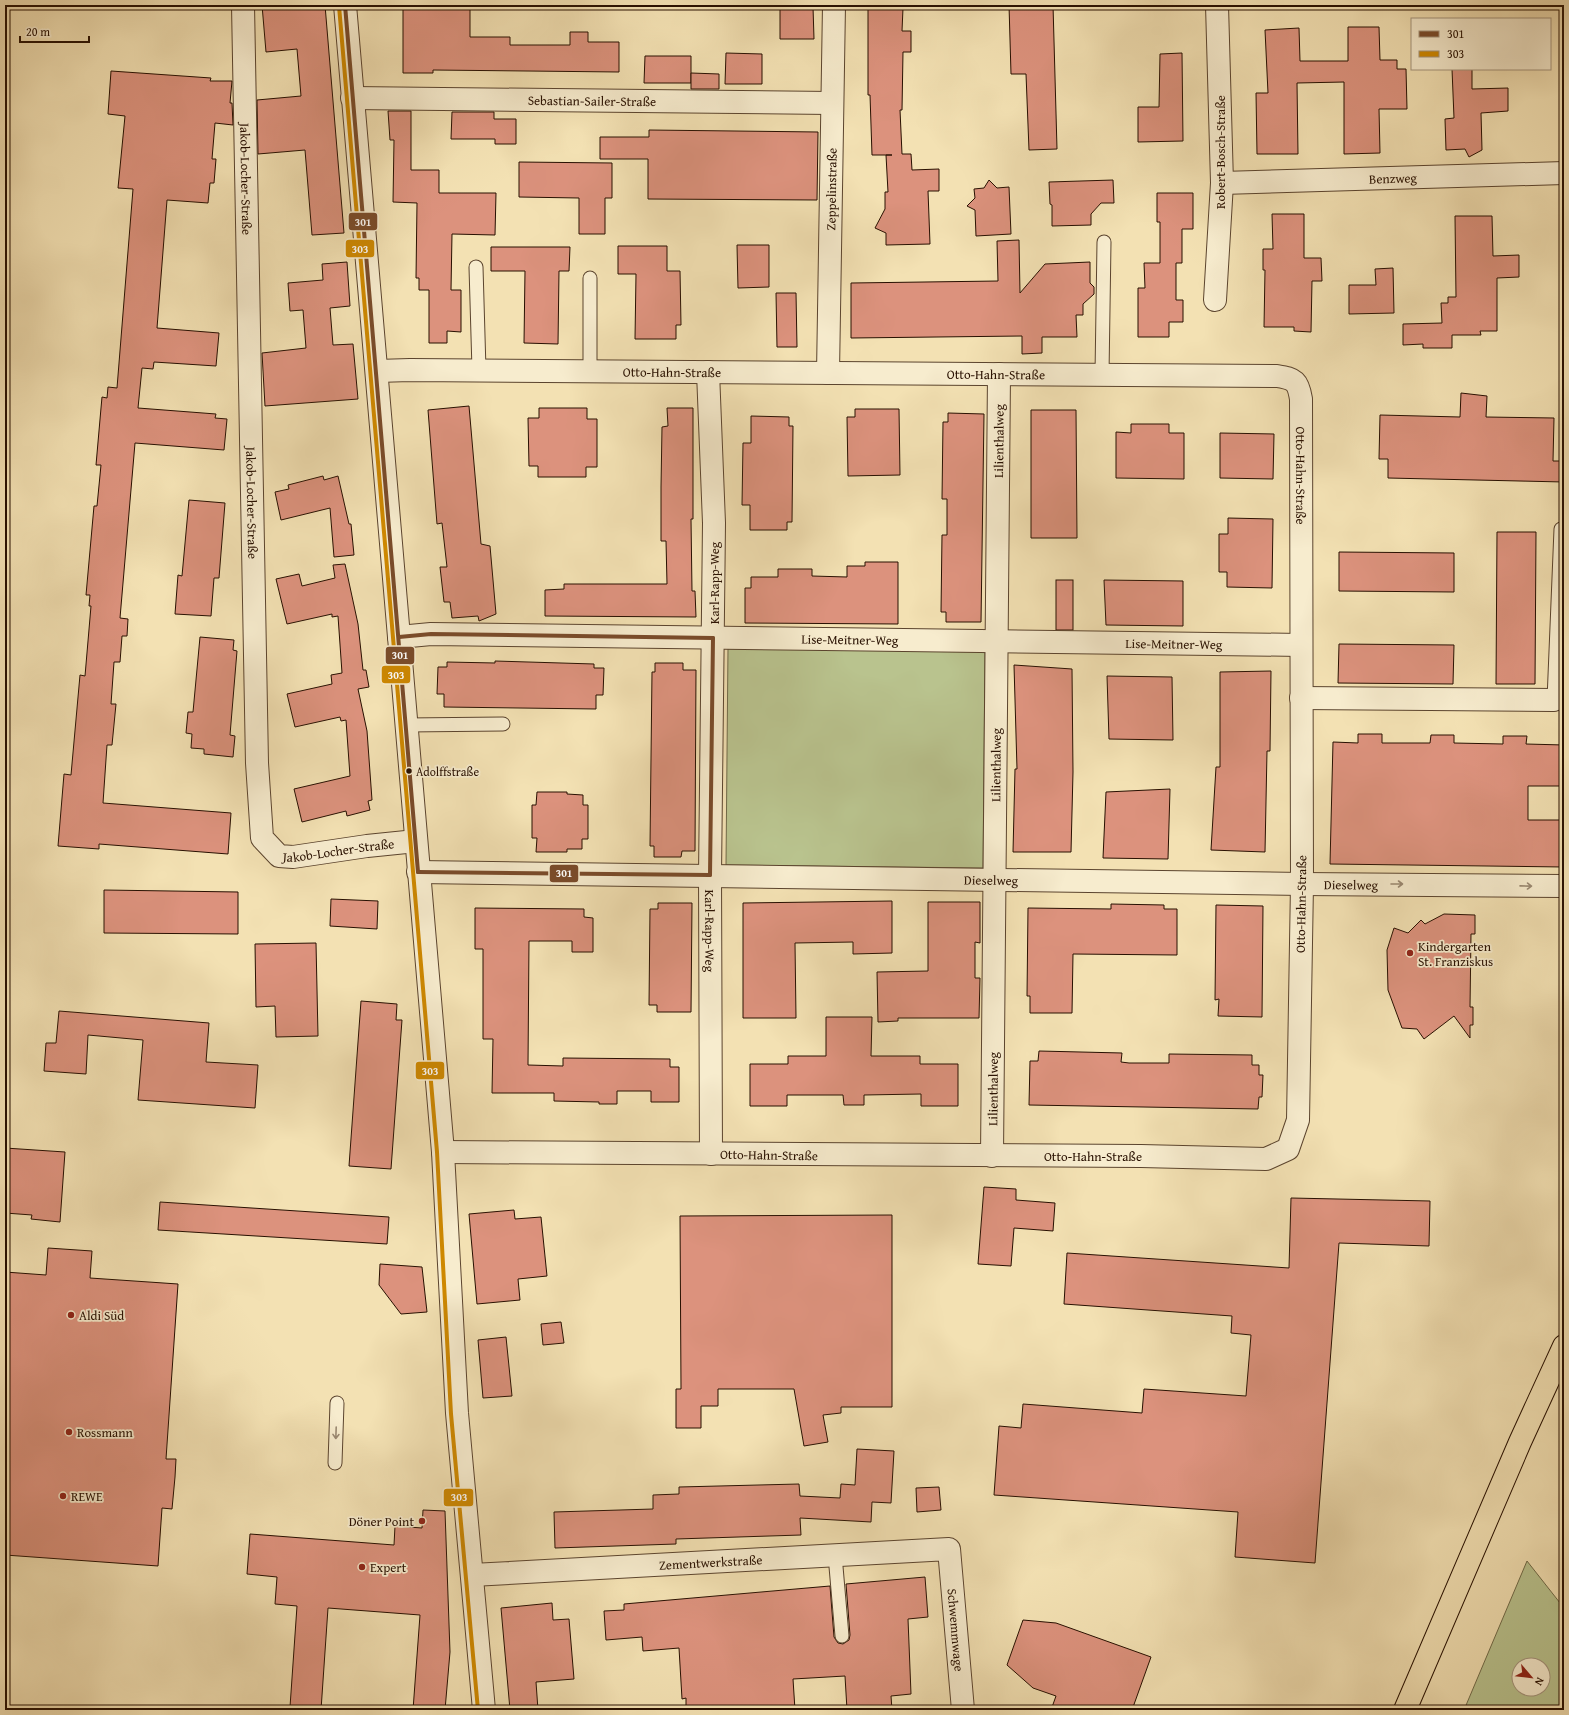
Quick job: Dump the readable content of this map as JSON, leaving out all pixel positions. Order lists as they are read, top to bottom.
{
  "streets": {
    "street": [
      "Sebastian-Sailer-Straße",
      "Robert-Bosch-Straße",
      "Benzweg",
      "Jakob-Locher-Straße",
      "Zeppelinstraße",
      "Otto-Hahn-Straße",
      "Lilienthalweg",
      "Karl-Rapp-Weg",
      "Lise-Meitner-Weg",
      "Dieselweg",
      "Zementwerkstraße",
      "Schwemmwage"
    ]
  },
  "crossings": [
    ["Sebastian-Sailer-Straße", "Zeppelinstraße"],
    ["Robert-Bosch-Straße", "Benzweg"],
    ["Zeppelinstraße", "Otto-Hahn-Straße"],
    ["Otto-Hahn-Straße", "Lilienthalweg"],
    ["Otto-Hahn-Straße", "Karl-Rapp-Weg"],
    ["Otto-Hahn-Straße", "Lise-Meitner-Weg"],
    ["Otto-Hahn-Straße", "Dieselweg"],
    ["Lilienthalweg", "Lise-Meitner-Weg"],
    ["Lilienthalweg", "Dieselweg"],
    ["Karl-Rapp-Weg", "Lise-Meitner-Weg"],
    ["Karl-Rapp-Weg", "Dieselweg"],
    ["Zementwerkstraße", "Schwemmwage"]
  ],
  "places": [
    "Adolffstraße",
    "Kindergarten St. Franziskus",
    "Aldi Süd",
    "Rossmann",
    "REWE",
    "Döner Point",
    "Expert"
  ],
  "lines": ["transit line 301", "transit line 303"],
  "legend": ["301", "303"],
  "scale_bar": "20 m",
  "north": "bottom right"
}
